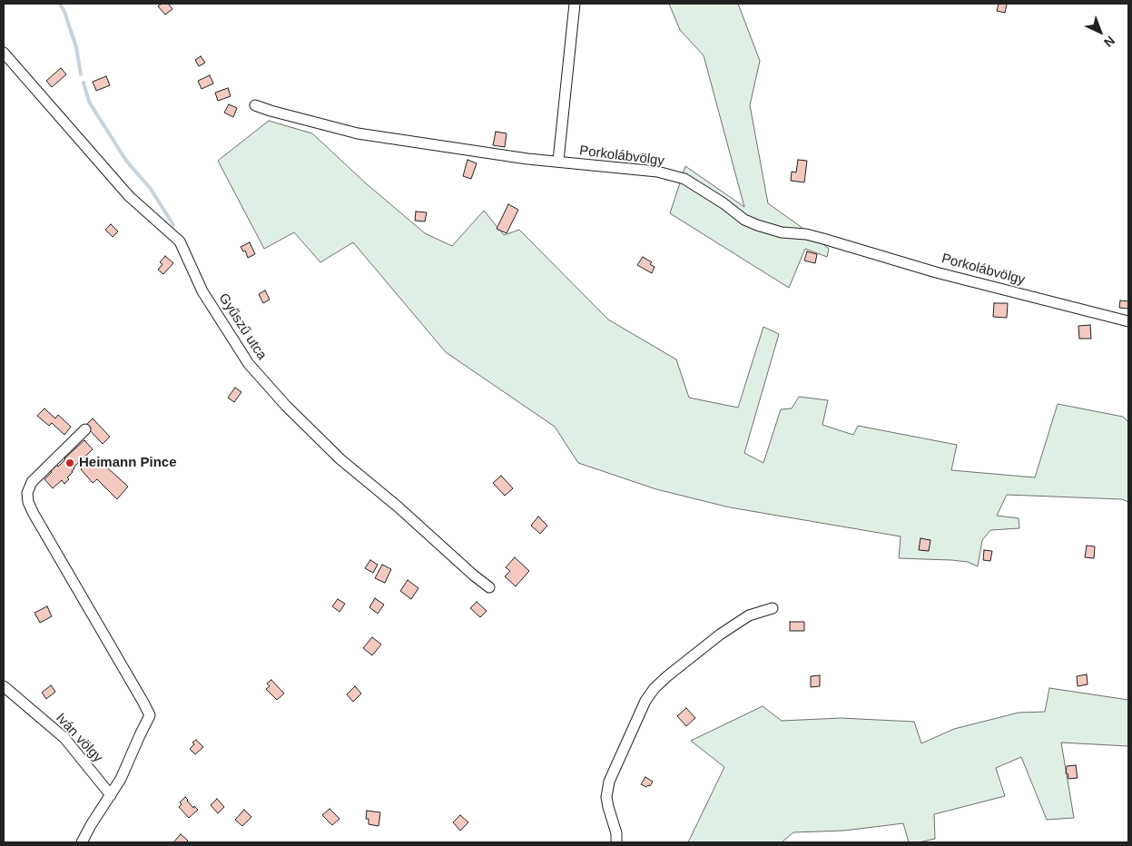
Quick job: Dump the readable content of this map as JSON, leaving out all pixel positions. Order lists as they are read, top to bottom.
{
  "streets": {
    "street": ["Porkolábvölgy", "Gyűszű utca", "Iván völgy"]
  },
  "places": ["Heimann Pince"],
  "north": "bottom right"
}
